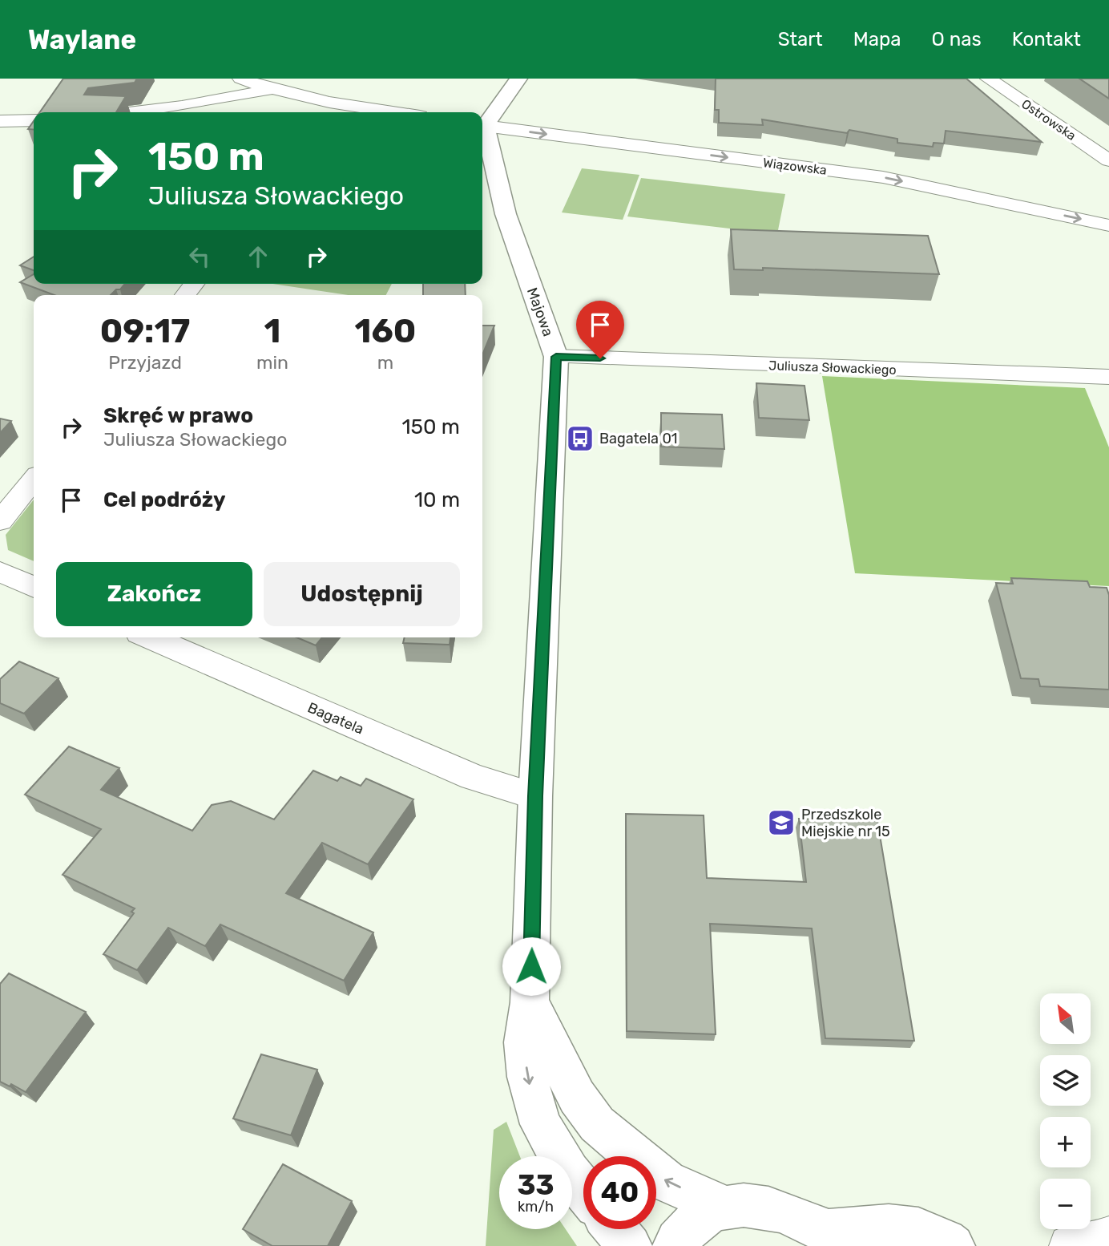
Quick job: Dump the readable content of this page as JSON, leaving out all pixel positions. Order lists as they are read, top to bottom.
{
  "streets": {
    "street": [
      "Ostrowska",
      "Wiązowska",
      "Majowa",
      "Juliusza Słowackiego",
      "Bagatela"
    ]
  },
  "crossings": [
    ["Majowa", "Juliusza Słowackiego"],
    ["Majowa", "Bagatela"]
  ],
  "one_way": ["Wiązowska"],
  "places": {
    "bus stop": ["Bagatela 01"],
    "school or university": ["Przedszkole Miejskie nr 15"]
  },
  "north": "top left",
  "page": {
    "header": "Waylane",
    "nav": [
      "Start",
      "Mapa",
      "O nas",
      "Kontakt"
    ],
    "turn": ["150 m", "Juliusza Słowackiego"],
    "eta": [
      "09:17",
      "Przyjazd",
      "1",
      "min",
      "160",
      "m"
    ],
    "list": [
      {
        "name": "Skręć w prawo",
        "note": "Juliusza Słowackiego",
        "value": "150 m"
      },
      {
        "name": "Cel podróży",
        "value": "10 m"
      }
    ],
    "buttons": ["Zakończ", "Udostępnij"],
    "map_buttons": ["+", "−"],
    "speed": "33 km/h",
    "limit": "40"
  }
}
